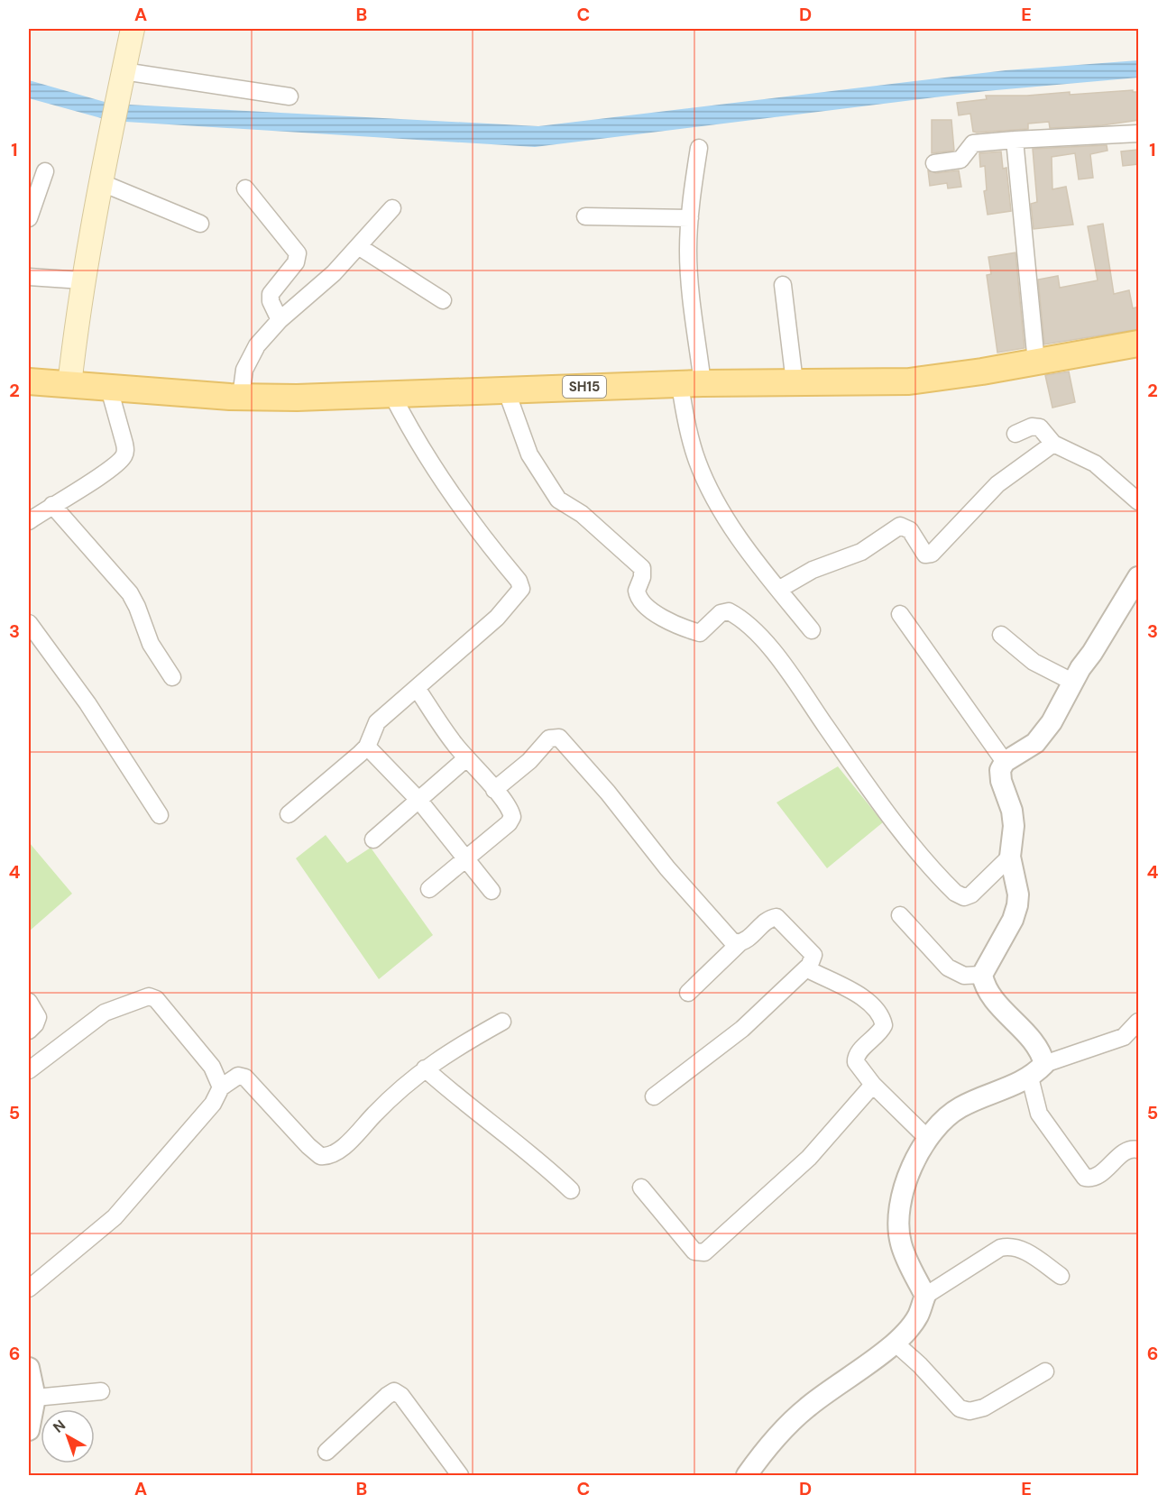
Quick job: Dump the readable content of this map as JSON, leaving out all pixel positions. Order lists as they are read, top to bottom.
{
  "streets": {
    "main road": ["SH15"]
  },
  "north": "top left",
  "grid": {
    "columns": [
      "A",
      "B",
      "C",
      "D",
      "E"
    ],
    "rows": [
      "1",
      "2",
      "3",
      "4",
      "5",
      "6"
    ]
  }
}
